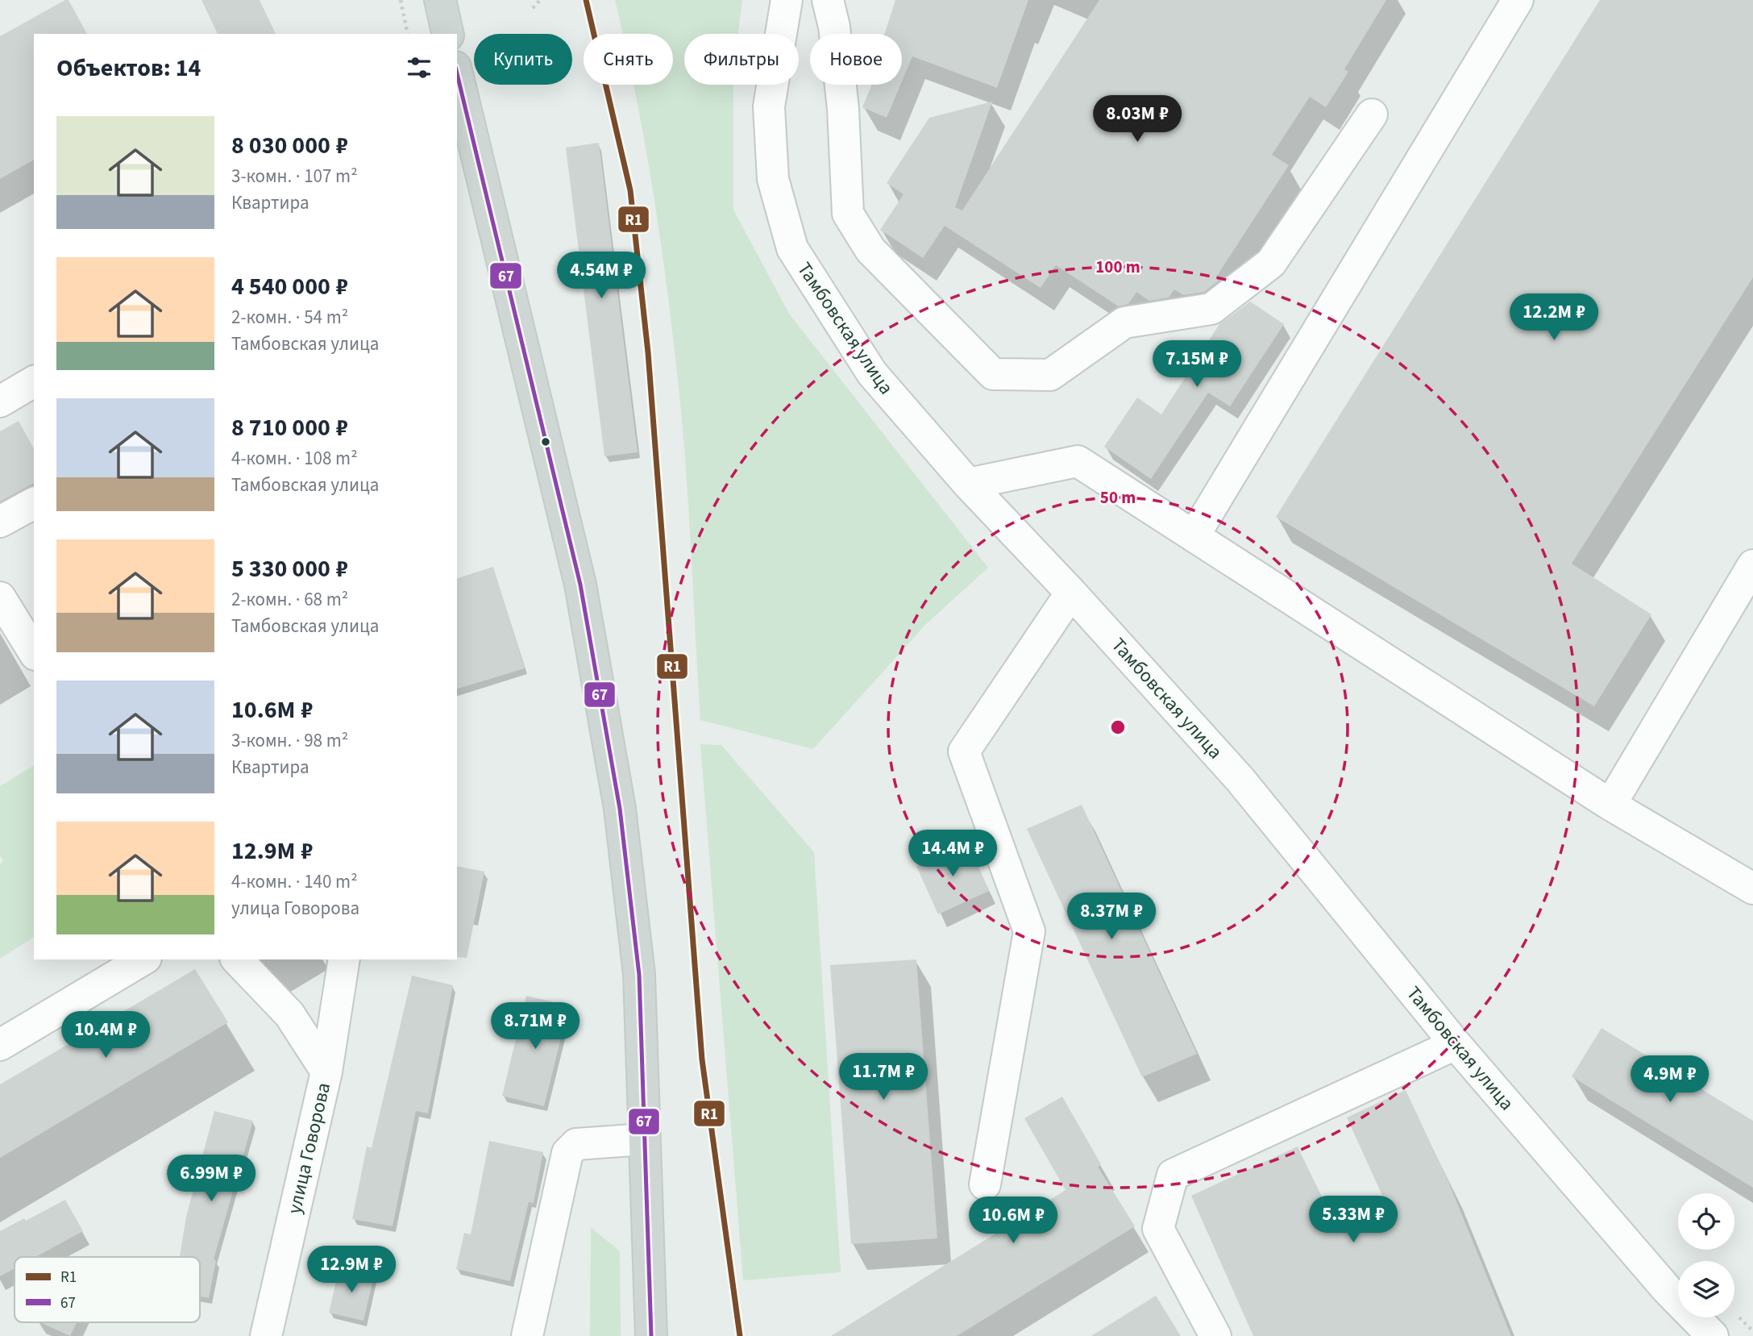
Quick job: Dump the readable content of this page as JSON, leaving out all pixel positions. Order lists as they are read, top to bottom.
{
  "streets": {
    "street": ["Тамбовская улица", "улица Говорова"]
  },
  "lines": ["transit line R1", "transit line 67"],
  "legend": ["R1", "67"],
  "page": {
    "chip": [
      "Купить",
      "Снять",
      "Фильтры",
      "Новое"
    ],
    "heading": "Объектов: 14",
    "price": [
      "8.03M ₽",
      "4.54M ₽",
      "12.2M ₽",
      "7.15M ₽",
      "14.4M ₽",
      "8.37M ₽",
      "8.71M ₽",
      "10.4M ₽",
      "11.7M ₽",
      "4.9M ₽",
      "6.99M ₽",
      "5.33M ₽",
      "10.6M ₽",
      "12.9M ₽"
    ],
    "list": [
      {
        "name": "8 030 000 ₽",
        "note": "3-комн. · 107 m² · Квартира"
      },
      {
        "name": "4 540 000 ₽",
        "note": "2-комн. · 54 m² · Тамбовская улица"
      },
      {
        "name": "8 710 000 ₽",
        "note": "4-комн. · 108 m² · Тамбовская улица"
      },
      {
        "name": "5 330 000 ₽",
        "note": "2-комн. · 68 m² · Тамбовская улица"
      },
      {
        "name": "10.6M ₽",
        "note": "3-комн. · 98 m² · Квартира"
      },
      {
        "name": "12.9M ₽",
        "note": "4-комн. · 140 m² · улица Говорова"
      }
    ]
  },
  "rings": ["100 m", "50 m"]
}
